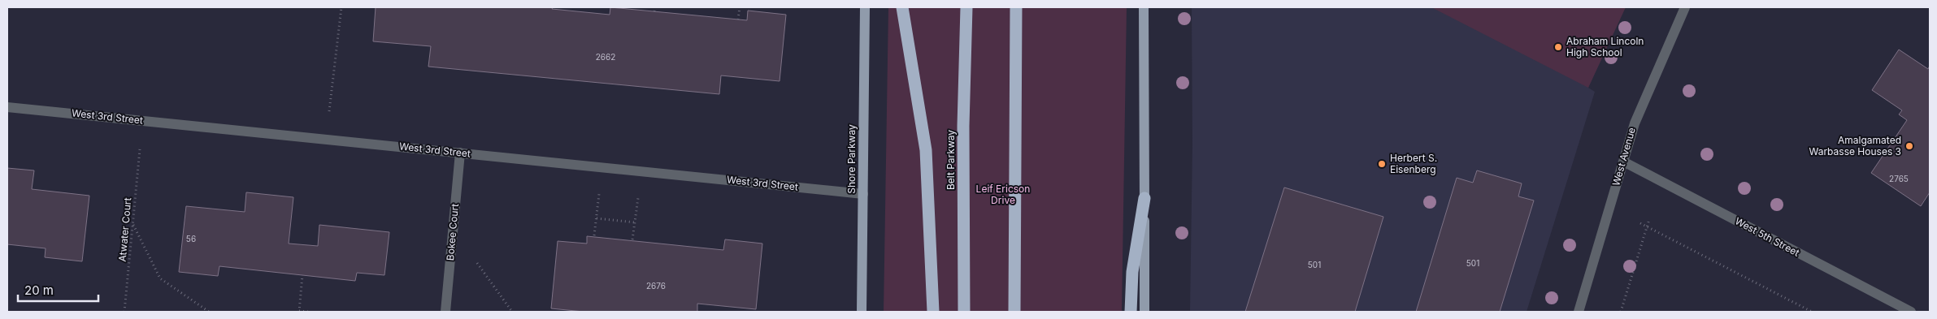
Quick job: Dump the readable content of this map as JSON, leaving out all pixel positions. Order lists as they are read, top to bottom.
{
  "streets": {
    "highway": ["Belt Parkway"],
    "main road": ["Shore Parkway"],
    "street": [
      "West 3rd Street",
      "West Avenue",
      "Bokee Court",
      "West 5th Street"
    ],
    "path": ["Atwater Court"]
  },
  "crossings": [
    ["West 3rd Street", "Shore Parkway"],
    ["West 3rd Street", "Bokee Court"],
    ["West Avenue", "West 5th Street"]
  ],
  "parks": ["Leif Ericson Drive"],
  "places": ["Abraham Lincoln High School", "Amalgamated Warbasse Houses 3", "Herbert S. Eisenberg"],
  "house_numbers": [
    "2662",
    "2765",
    "56",
    "501",
    "501",
    "2676"
  ],
  "scale_bar": "20 m"
}
